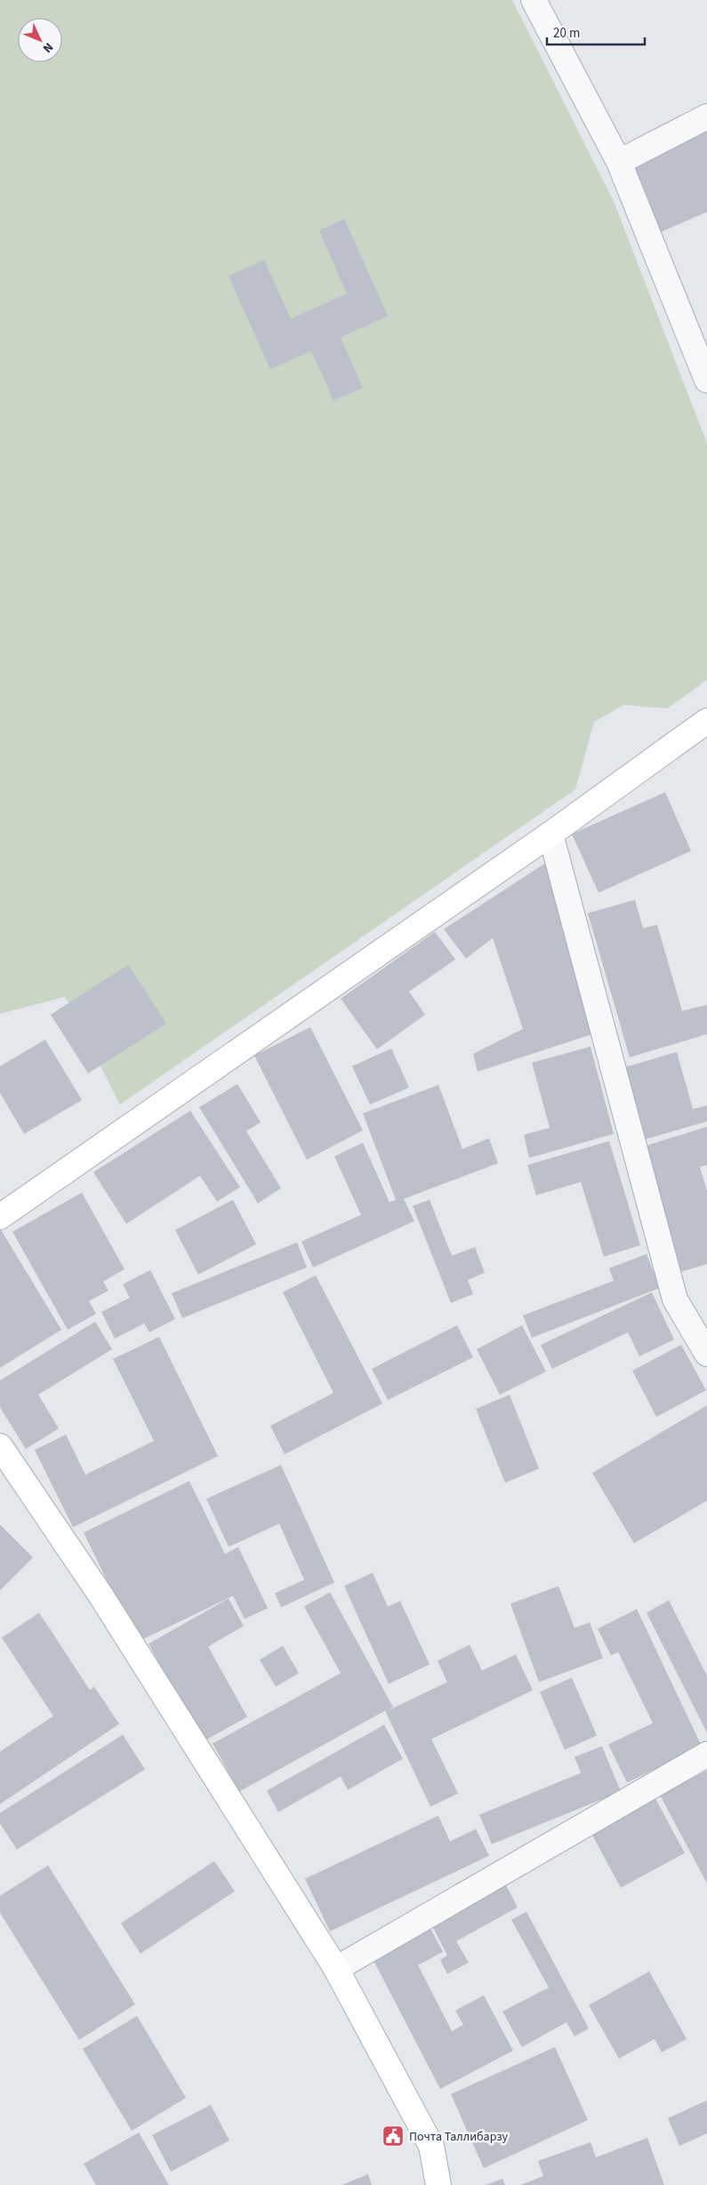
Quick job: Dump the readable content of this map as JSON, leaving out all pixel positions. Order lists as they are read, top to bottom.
{
  "places": {
    "public building": ["Почта Таллибарзу"]
  },
  "scale_bar": "20 m",
  "north": "bottom right"
}
